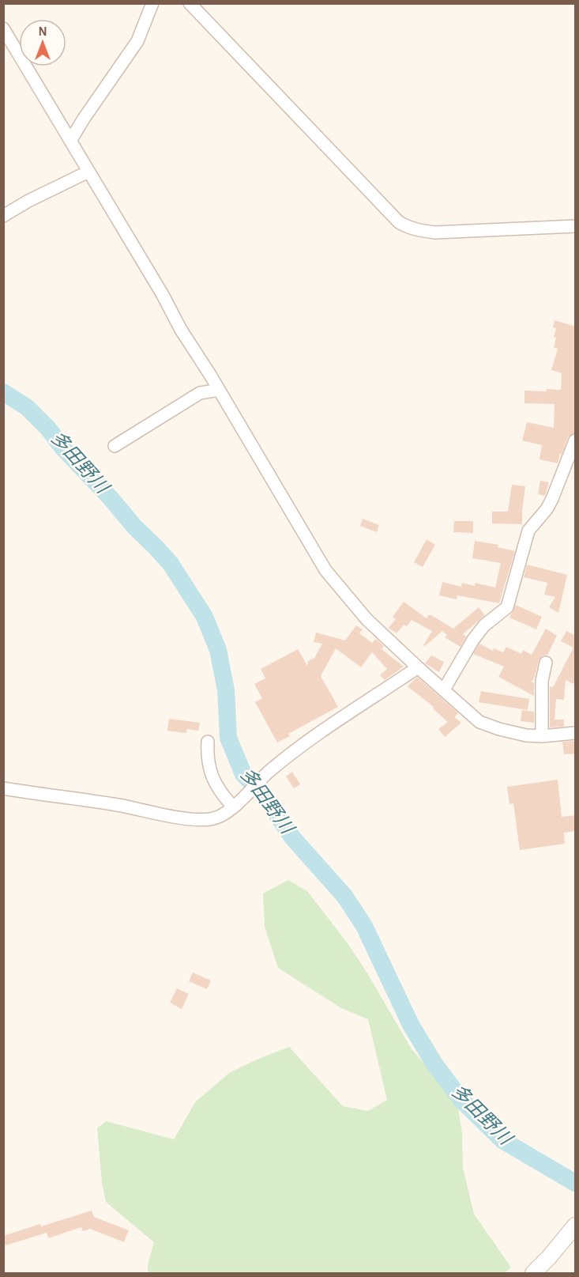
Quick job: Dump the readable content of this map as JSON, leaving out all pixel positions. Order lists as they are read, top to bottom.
{
  "water": ["多田野川"],
  "north": "top"
}
